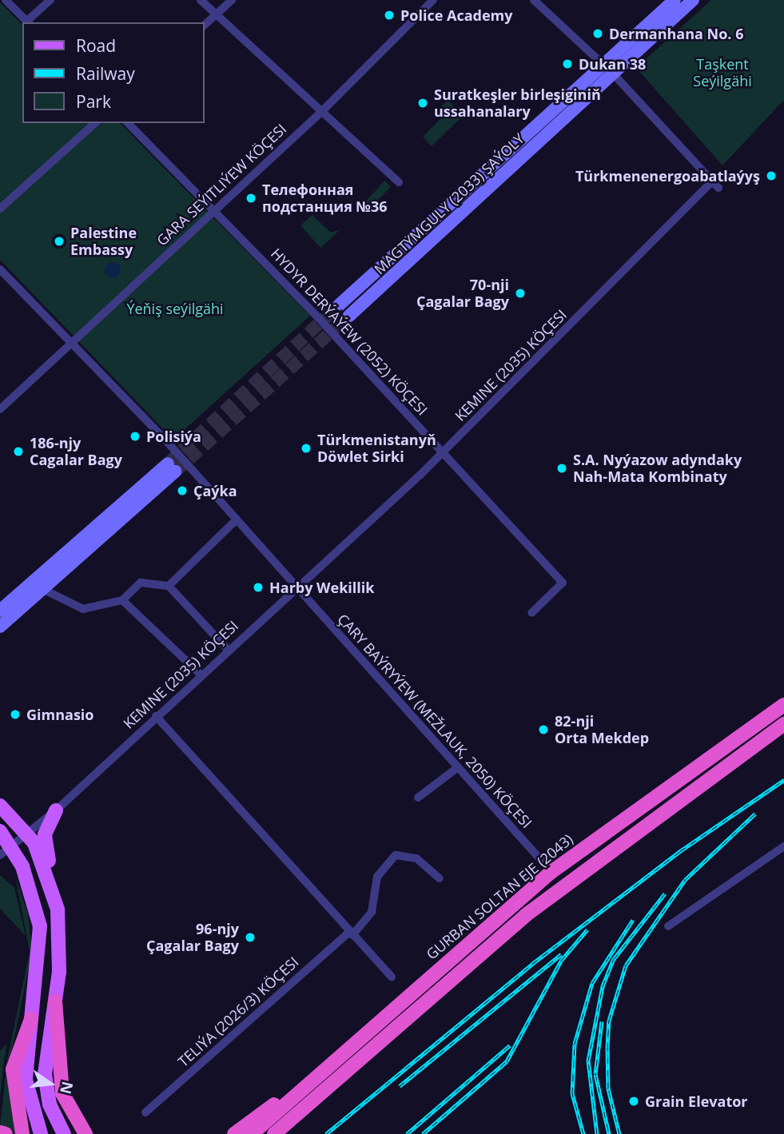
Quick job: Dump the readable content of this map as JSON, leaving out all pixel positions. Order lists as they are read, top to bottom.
{
  "streets": {
    "highway": ["GURBAN SOLTAN EJE (2043)"],
    "main road": ["MAGTYMGULY (2033) ŞAÝOLY"],
    "street": [
      "GARA SEÝITLIÝEW KÖÇESI",
      "HYDYR DERÝAÝEW (2052) KÖÇESI",
      "KEMINE (2035) KÖÇESI",
      "ÇARY BAÝRYÝEW (MEŽLAUK, 2050) KÖÇESI",
      "TELIÝA (2026/3) KÖÇESI"
    ]
  },
  "crossings": [
    ["GARA SEÝITLIÝEW KÖÇESI", "HYDYR DERÝAÝEW (2052) KÖÇESI"],
    ["GARA SEÝITLIÝEW KÖÇESI", "ÇARY BAÝRYÝEW (MEŽLAUK, 2050) KÖÇESI"],
    ["MAGTYMGULY (2033) ŞAÝOLY", "KEMINE (2035) KÖÇESI"],
    ["HYDYR DERÝAÝEW (2052) KÖÇESI", "KEMINE (2035) KÖÇESI"],
    ["KEMINE (2035) KÖÇESI", "ÇARY BAÝRYÝEW (MEŽLAUK, 2050) KÖÇESI"],
    ["ÇARY BAÝRYÝEW (MEŽLAUK, 2050) KÖÇESI", "GURBAN SOLTAN EJE (2043)"]
  ],
  "parks": ["Taşkent Seýilgähi", "Ýeňiş seýilgähi"],
  "places": [
    "Police Academy",
    "Dermanhana No. 6",
    "Dukan 38",
    "Suratkeşler birleşiginiň ussahanalary",
    "Türkmenenergoabatlaýyş",
    "Телефонная подстанция №36",
    "Palestine Embassy",
    "70-nji Çagalar Bagy",
    "Polisiýa",
    "Türkmenistanyň Döwlet Sirki",
    "186-njy Cagalar Bagy",
    "S.A. Nyýazow adyndaky Nah-Mata Kombinaty",
    "Çaýka",
    "Harby Wekillik",
    "Gimnasio",
    "82-nji Orta Mekdep",
    "96-njy Çagalar Bagy",
    "Grain Elevator"
  ],
  "legend": ["Road", "Railway", "Park"],
  "north": "right"
}
